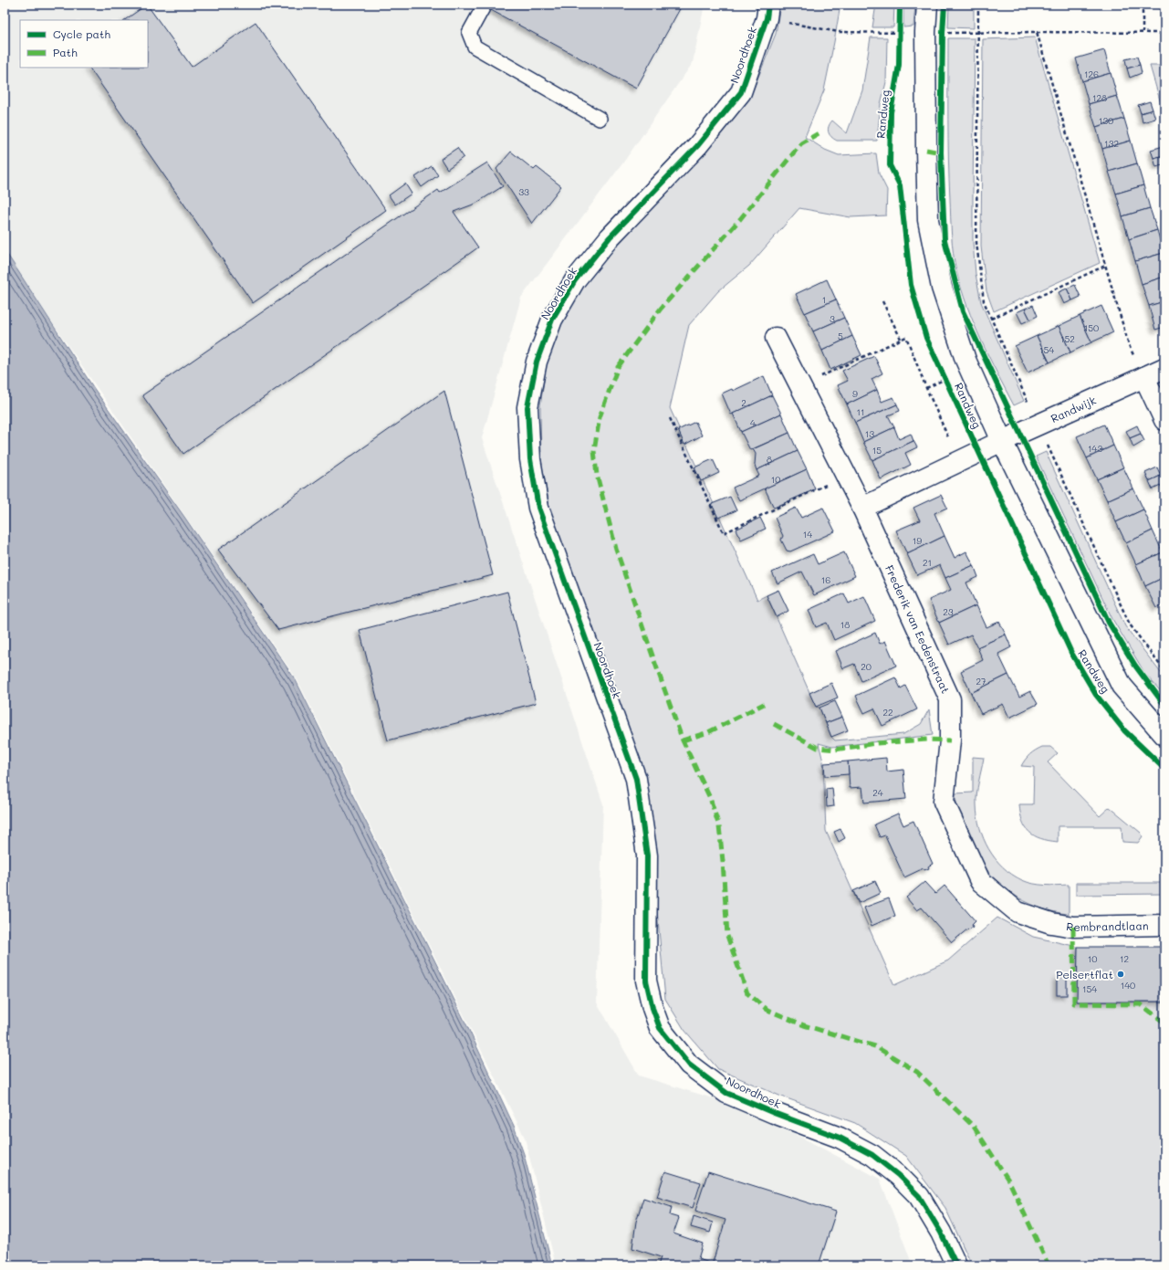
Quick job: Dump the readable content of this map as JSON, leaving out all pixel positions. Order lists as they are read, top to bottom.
{
  "streets": {
    "street": [
      "Noordhoek",
      "Randweg",
      "Randwijk",
      "Frederik van Eedenstraat",
      "Rembrandtlaan"
    ]
  },
  "crossings": [
    ["Randweg", "Randwijk"],
    ["Frederik van Eedenstraat", "Rembrandtlaan"]
  ],
  "places": ["Pelsertflat"],
  "house_numbers": [
    "126",
    "128",
    "130",
    "132",
    "33",
    "1",
    "3",
    "150",
    "5",
    "152",
    "154",
    "9",
    "2",
    "11",
    "4",
    "13",
    "143",
    "15",
    "8",
    "10",
    "14",
    "19",
    "21",
    "16",
    "23",
    "18",
    "20",
    "27",
    "22",
    "24",
    "10",
    "12",
    "140",
    "154"
  ],
  "legend": ["Cycle path", "Path"]
}
